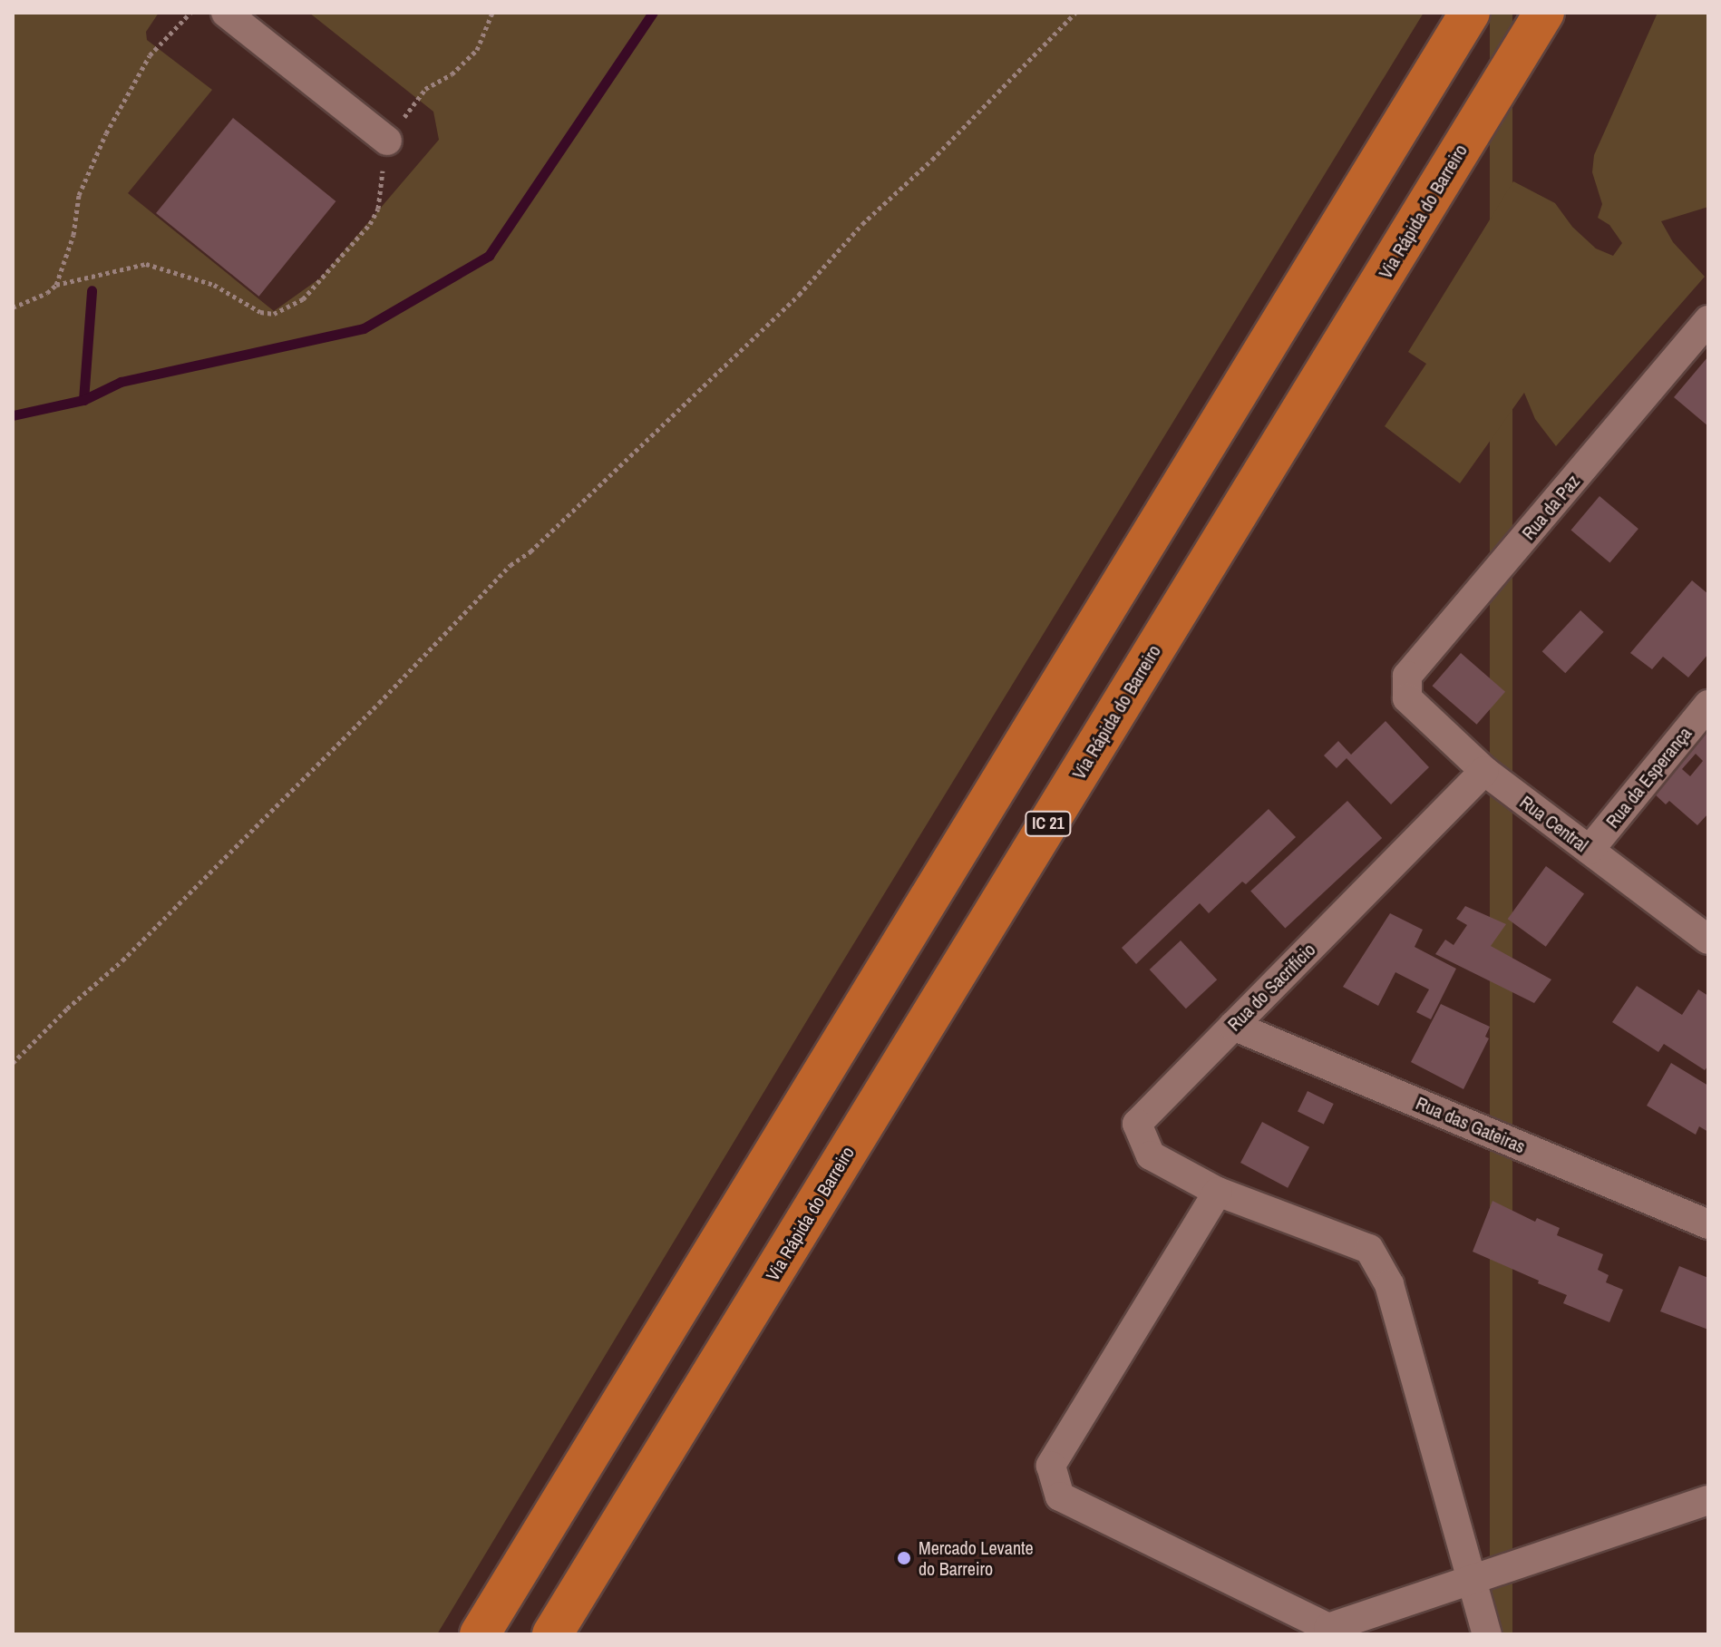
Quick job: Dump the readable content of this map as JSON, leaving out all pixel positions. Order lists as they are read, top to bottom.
{
  "streets": {
    "highway": ["Via Rápida do Barreiro", "IC 21"],
    "street": [
      "Rua da Paz",
      "Rua da Esperança",
      "Rua Central",
      "Rua do Sacrifício",
      "Rua das Gateiras"
    ]
  },
  "crossings": [
    ["Rua da Paz", "Rua Central"],
    ["Rua da Esperança", "Rua Central"],
    ["Rua Central", "Rua do Sacrifício"],
    ["Rua do Sacrifício", "Rua das Gateiras"]
  ],
  "places": ["Mercado Levante do Barreiro"]
}
